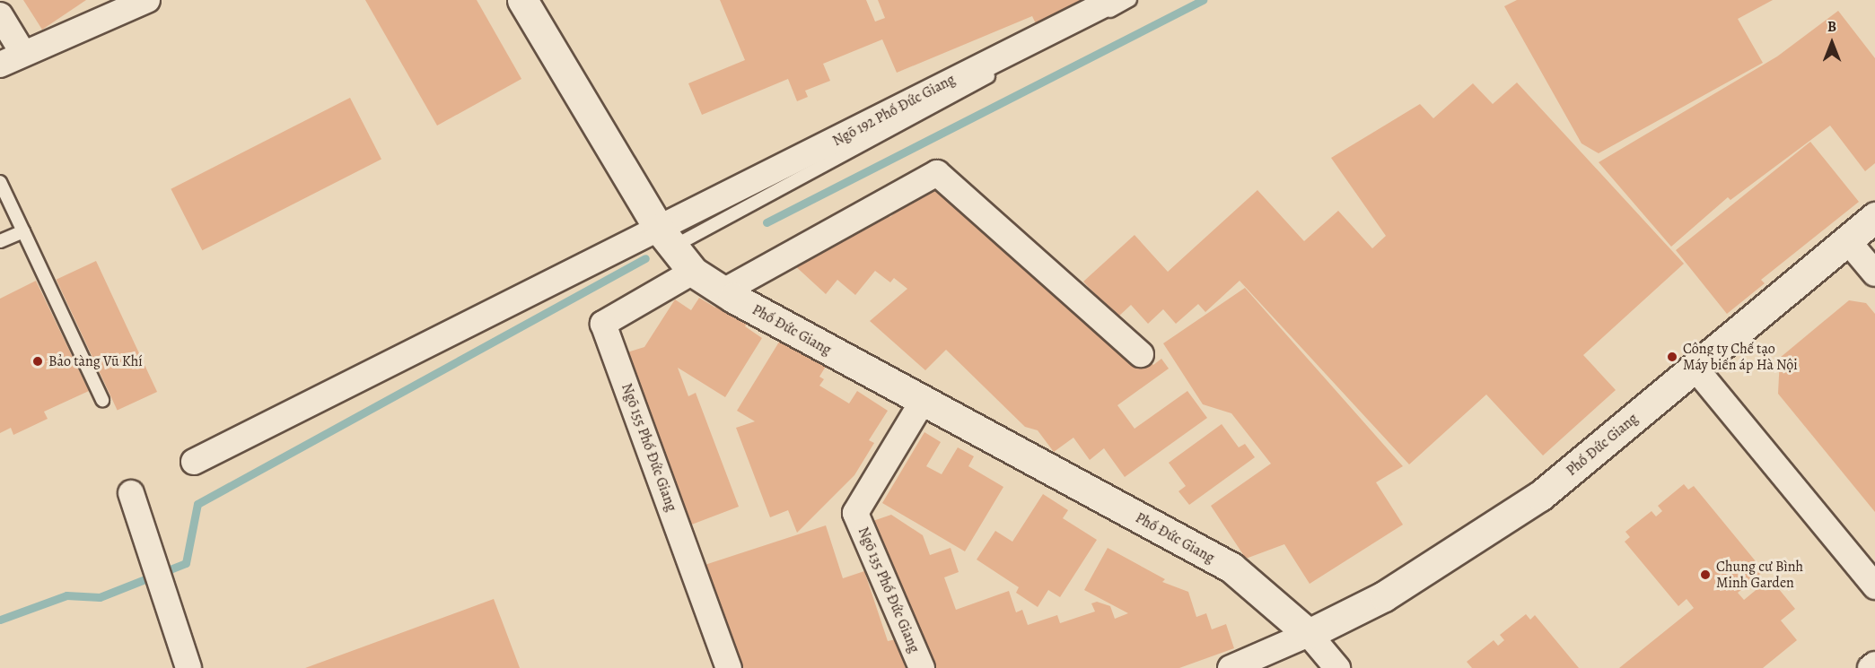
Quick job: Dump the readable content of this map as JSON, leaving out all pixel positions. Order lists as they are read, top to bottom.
{
  "streets": {
    "street": ["Phố Đức Giang", "Ngõ 155 Phố Đức Giang", "Ngõ 135 Phố Đức Giang"],
    "lane": ["Ngõ 192 Phố Đức Giang"]
  },
  "crossings": [
    ["Ngõ 192 Phố Đức Giang", "Phố Đức Giang"],
    ["Phố Đức Giang", "Ngõ 155 Phố Đức Giang"],
    ["Phố Đức Giang", "Ngõ 135 Phố Đức Giang"]
  ],
  "places": ["Công ty Chế tạo Máy biến áp Hà Nội", "Bảo tàng Vũ Khí", "Chung cư Bình Minh Garden"],
  "north": "top"
}
